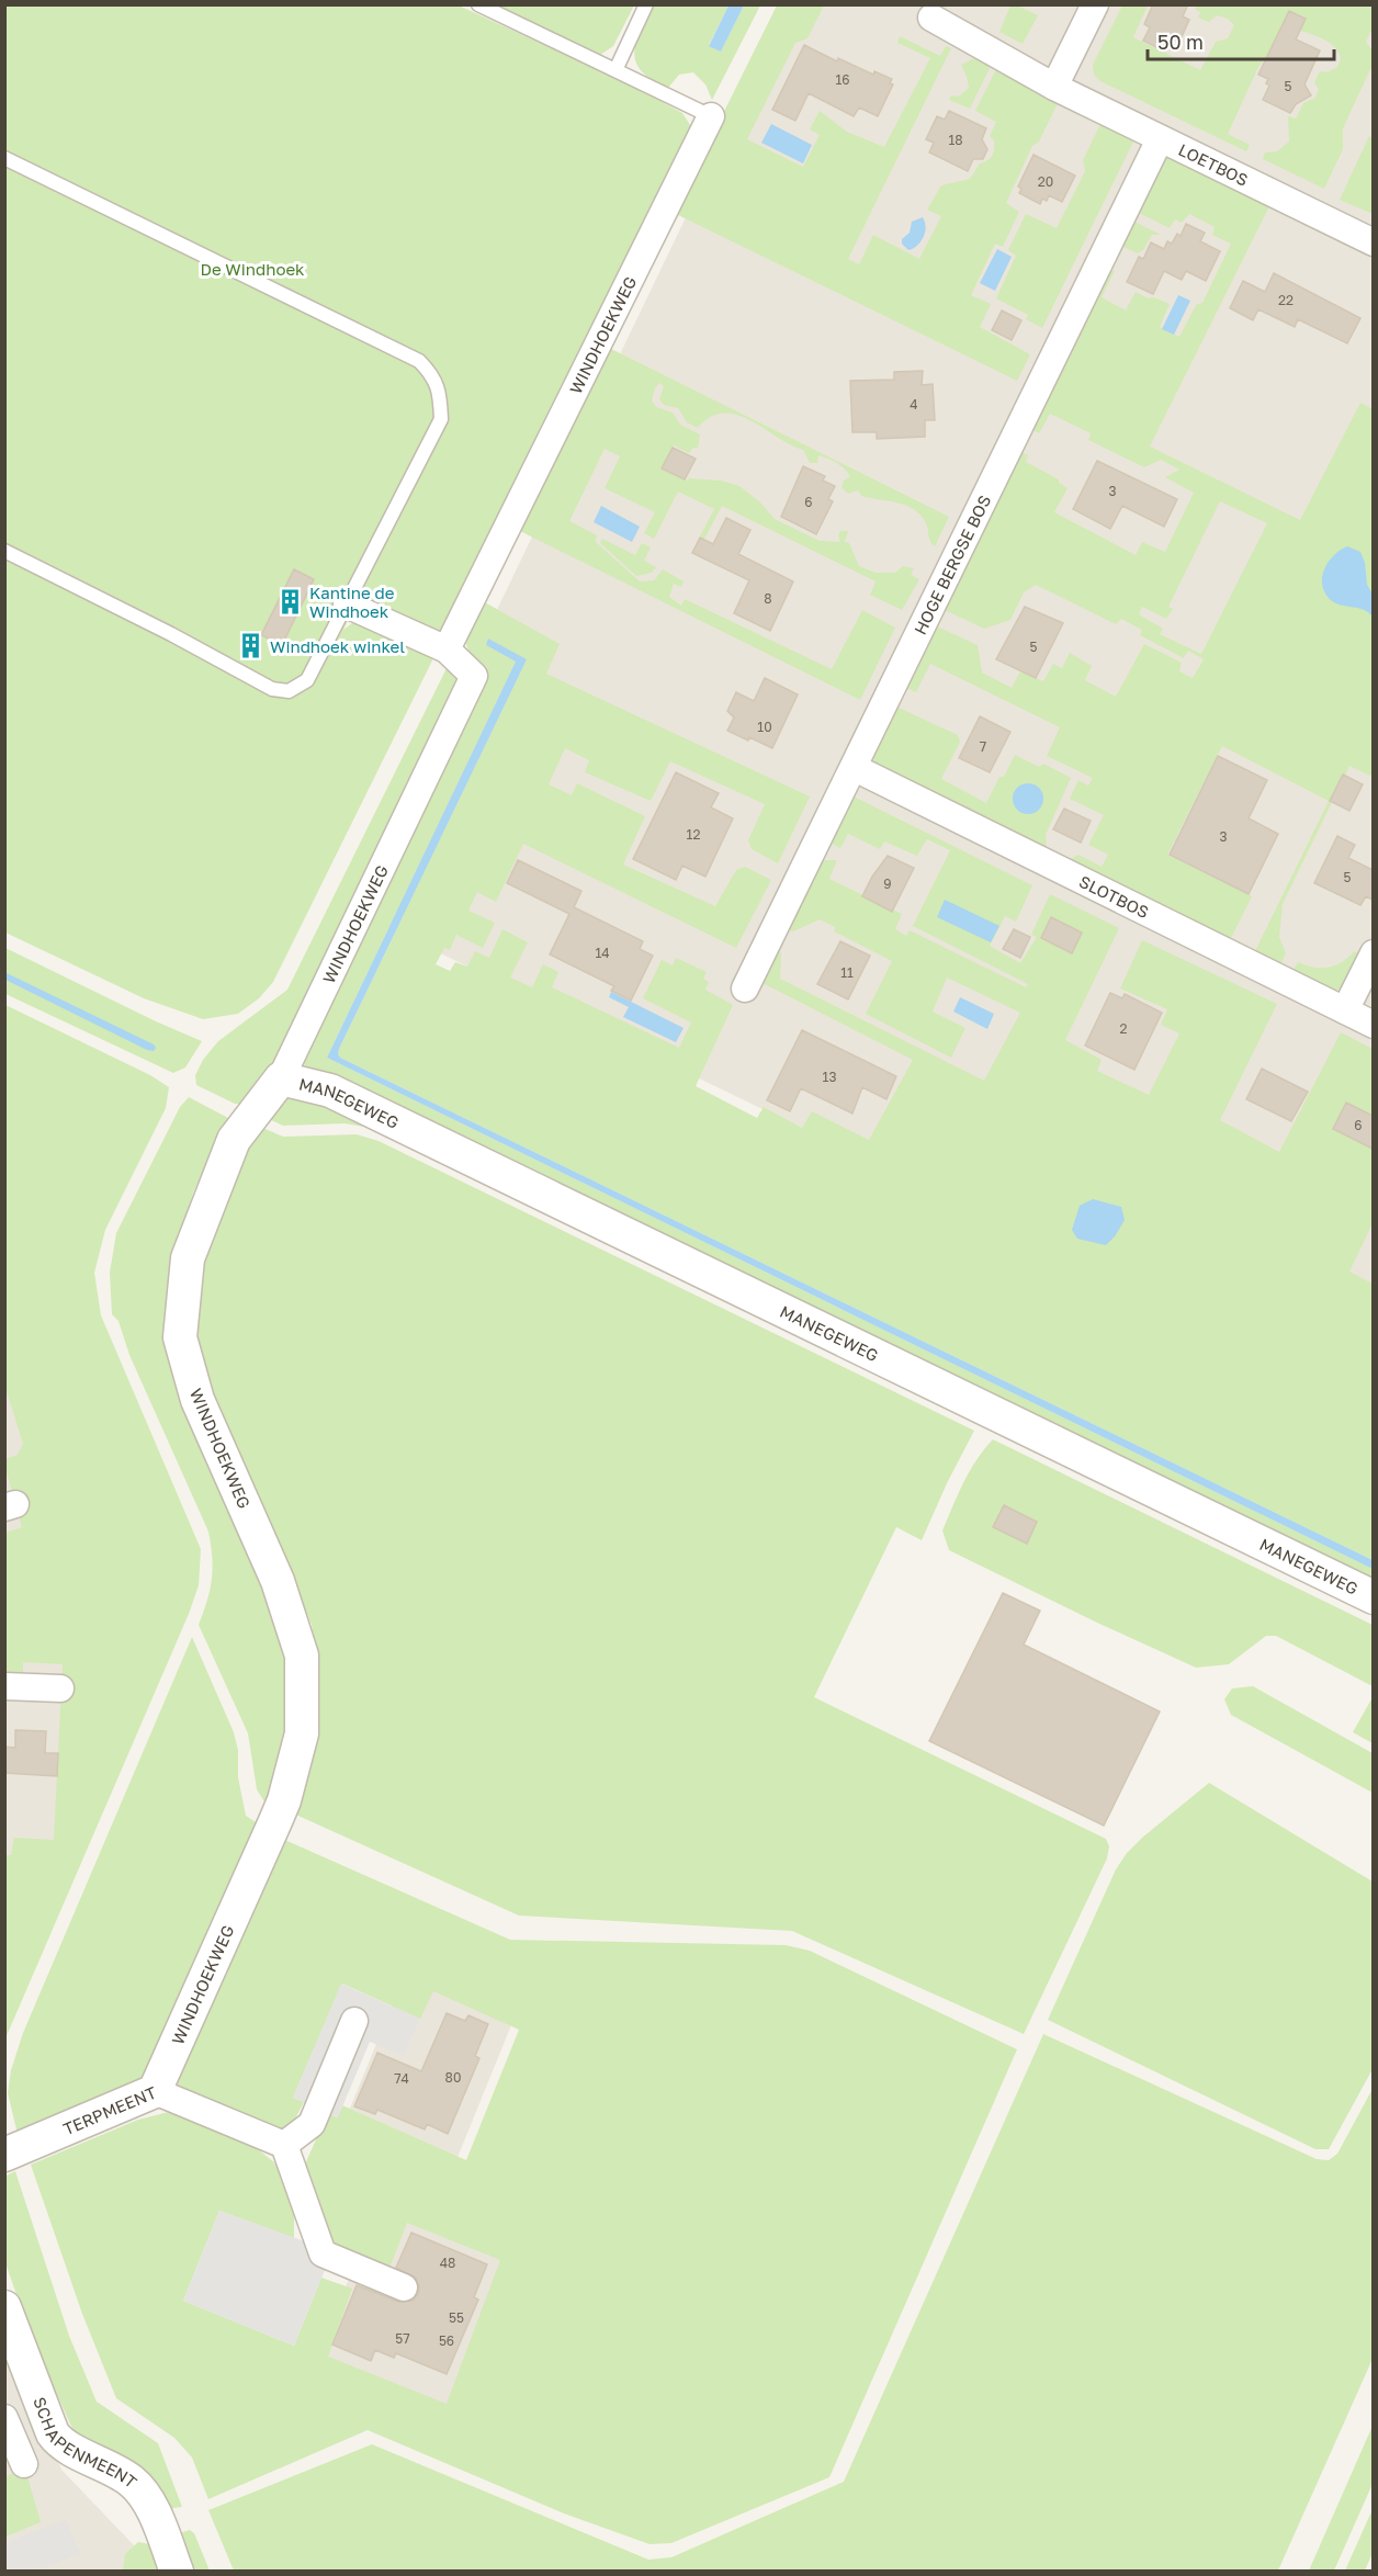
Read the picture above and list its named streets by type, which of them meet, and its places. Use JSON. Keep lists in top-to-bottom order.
{
  "streets": {
    "street": [
      "LOETBOS",
      "WINDHOEKWEG",
      "HOGE BERGSE BOS",
      "SLOTBOS",
      "MANEGEWEG",
      "TERPMEENT",
      "SCHAPENMEENT"
    ]
  },
  "crossings": [
    ["LOETBOS", "HOGE BERGSE BOS"],
    ["WINDHOEKWEG", "MANEGEWEG"],
    ["WINDHOEKWEG", "TERPMEENT"],
    ["HOGE BERGSE BOS", "SLOTBOS"]
  ],
  "parks": ["De Windhoek"],
  "places": {
    "building": ["Kantine de Windhoek", "Windhoek winkel"]
  },
  "house_numbers": [
    "16",
    "5",
    "18",
    "20",
    "22",
    "4",
    "3",
    "6",
    "8",
    "5",
    "10",
    "7",
    "12",
    "3",
    "5",
    "9",
    "14",
    "11",
    "2",
    "13",
    "6",
    "80",
    "74",
    "48",
    "55",
    "57",
    "56"
  ],
  "scale_bar": "50 m"
}
